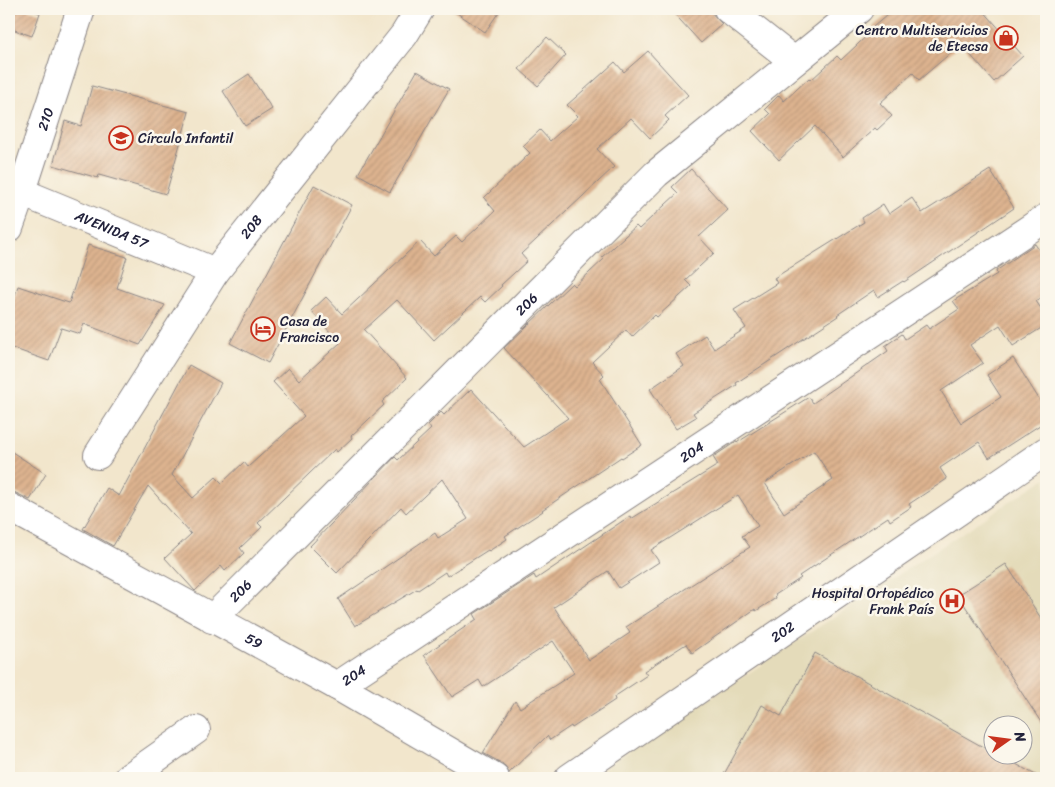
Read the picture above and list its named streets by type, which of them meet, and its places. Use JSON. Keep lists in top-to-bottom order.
{
  "streets": {
    "street": [
      "210",
      "208",
      "AVENIDA 57",
      "206",
      "204",
      "202",
      "59"
    ]
  },
  "crossings": [
    ["210", "AVENIDA 57"],
    ["208", "AVENIDA 57"],
    ["206", "59"],
    ["204", "59"]
  ],
  "places": {
    "shop": ["Centro Multiservicios de Etecsa"],
    "school or university": ["Círculo Infantil"],
    "hotel": ["Casa de Francisco"],
    "hospital": ["Hospital Ortopédico Frank País"]
  },
  "north": "right"
}
